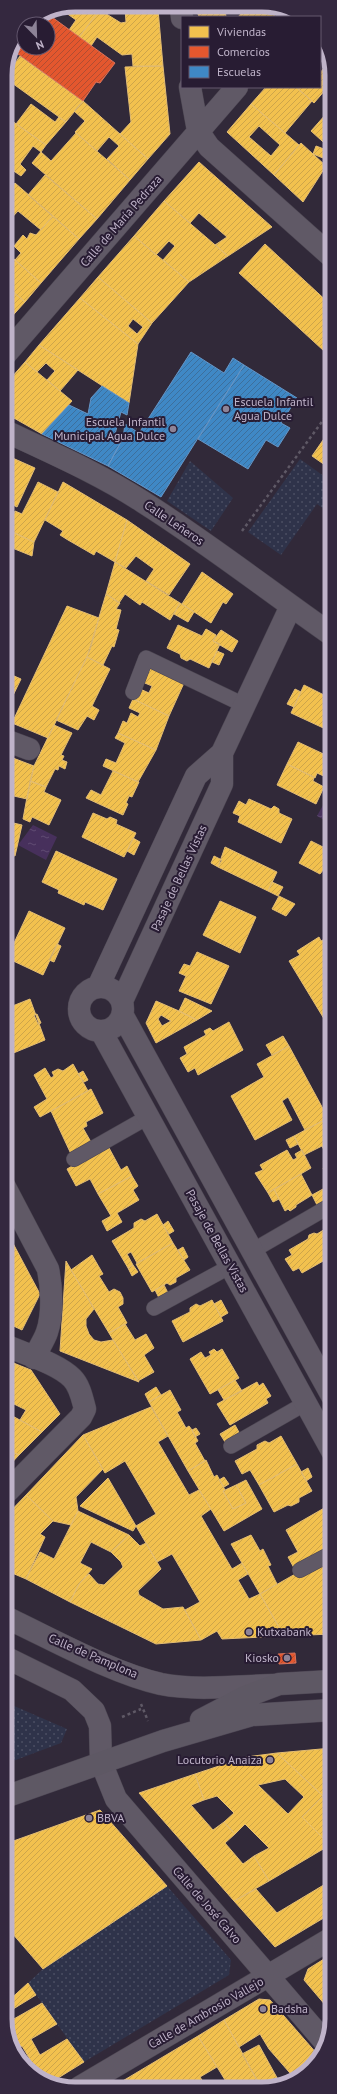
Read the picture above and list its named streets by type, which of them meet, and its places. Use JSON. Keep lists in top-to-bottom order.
{
  "streets": {
    "street": [
      "Calle de María Pedraza",
      "Calle Leñeros",
      "Pasaje de Bellas Vistas",
      "Calle de Pamplona",
      "Calle de José Calvo",
      "Calle de Ambrosio Vallejo"
    ]
  },
  "crossings": [
    ["Calle Leñeros", "Pasaje de Bellas Vistas"],
    ["Calle de José Calvo", "Calle de Ambrosio Vallejo"]
  ],
  "places": [
    "Escuela Infantil Agua Dulce",
    "Escuela Infantil Municipal Agua Dulce",
    "Kutxabank",
    "Kiosko",
    "Locutorio Anaiza",
    "BBVA",
    "Badsha"
  ],
  "legend": ["Viviendas", "Comercios", "Escuelas"],
  "north": "bottom right"
}
